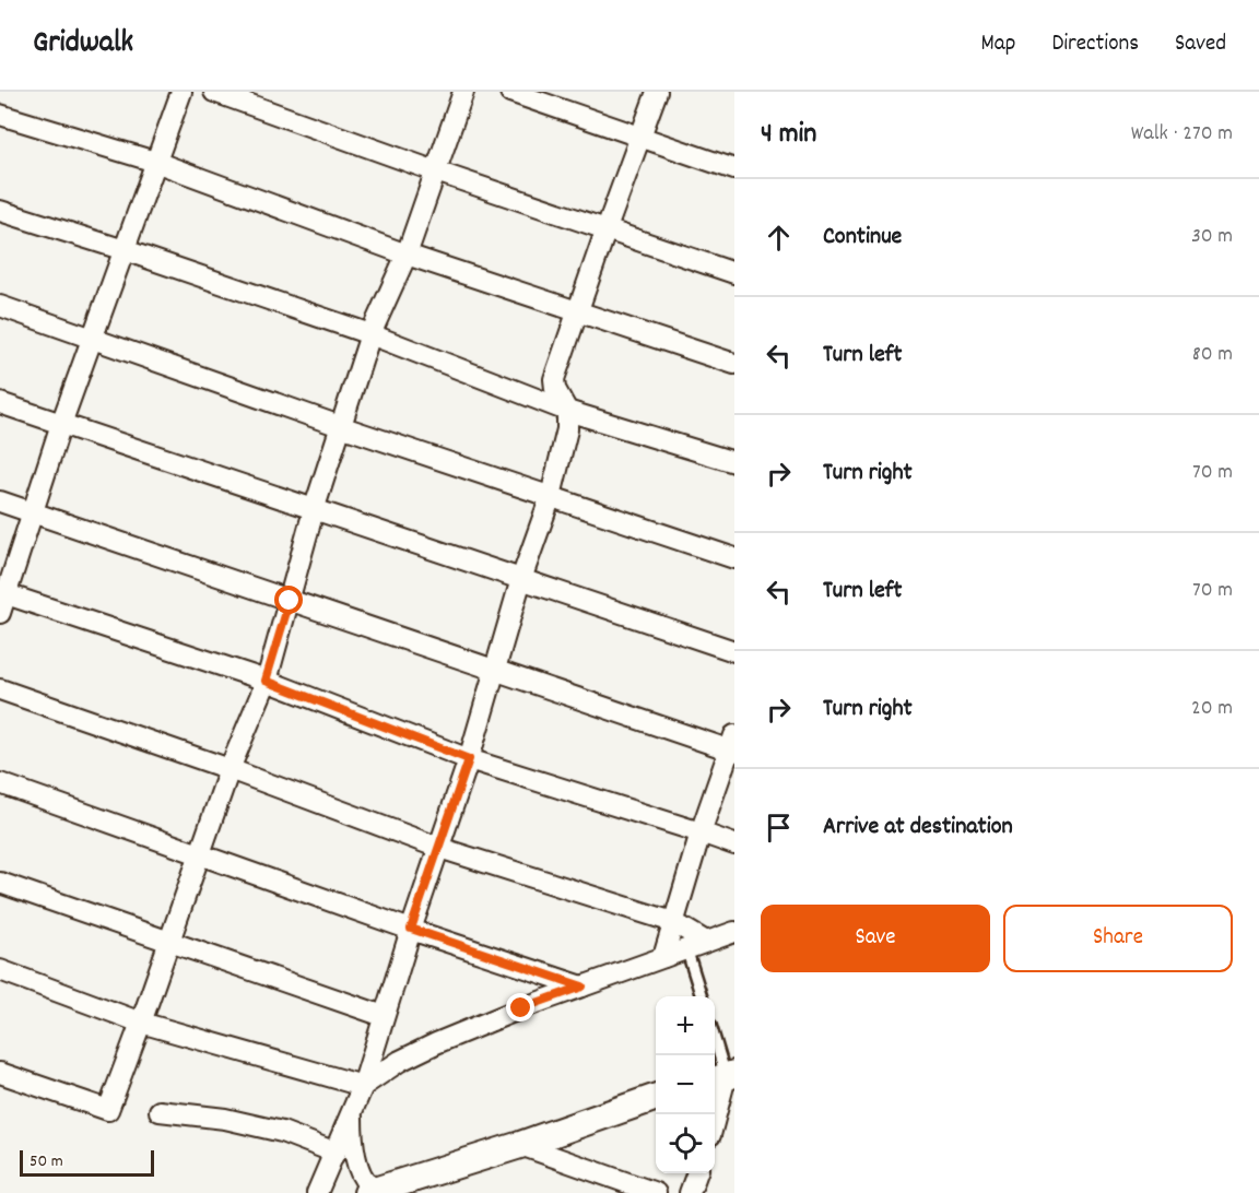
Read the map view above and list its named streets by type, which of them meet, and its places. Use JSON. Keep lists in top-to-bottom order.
{
  "scale_bar": "50 m",
  "page": {
    "header": "Gridwalk",
    "nav": ["Map", "Directions", "Saved"],
    "heading": ["4 min", "Walk · 270 m"],
    "list": [
      ["Continue", "30 m"],
      ["Turn left", "80 m"],
      ["Turn right", "70 m"],
      ["Turn left", "70 m"],
      ["Turn right", "20 m"],
      "Arrive at destination"
    ],
    "buttons": ["Save", "Share"],
    "map_buttons": ["+", "−"],
    "scale": "50 m"
  }
}
